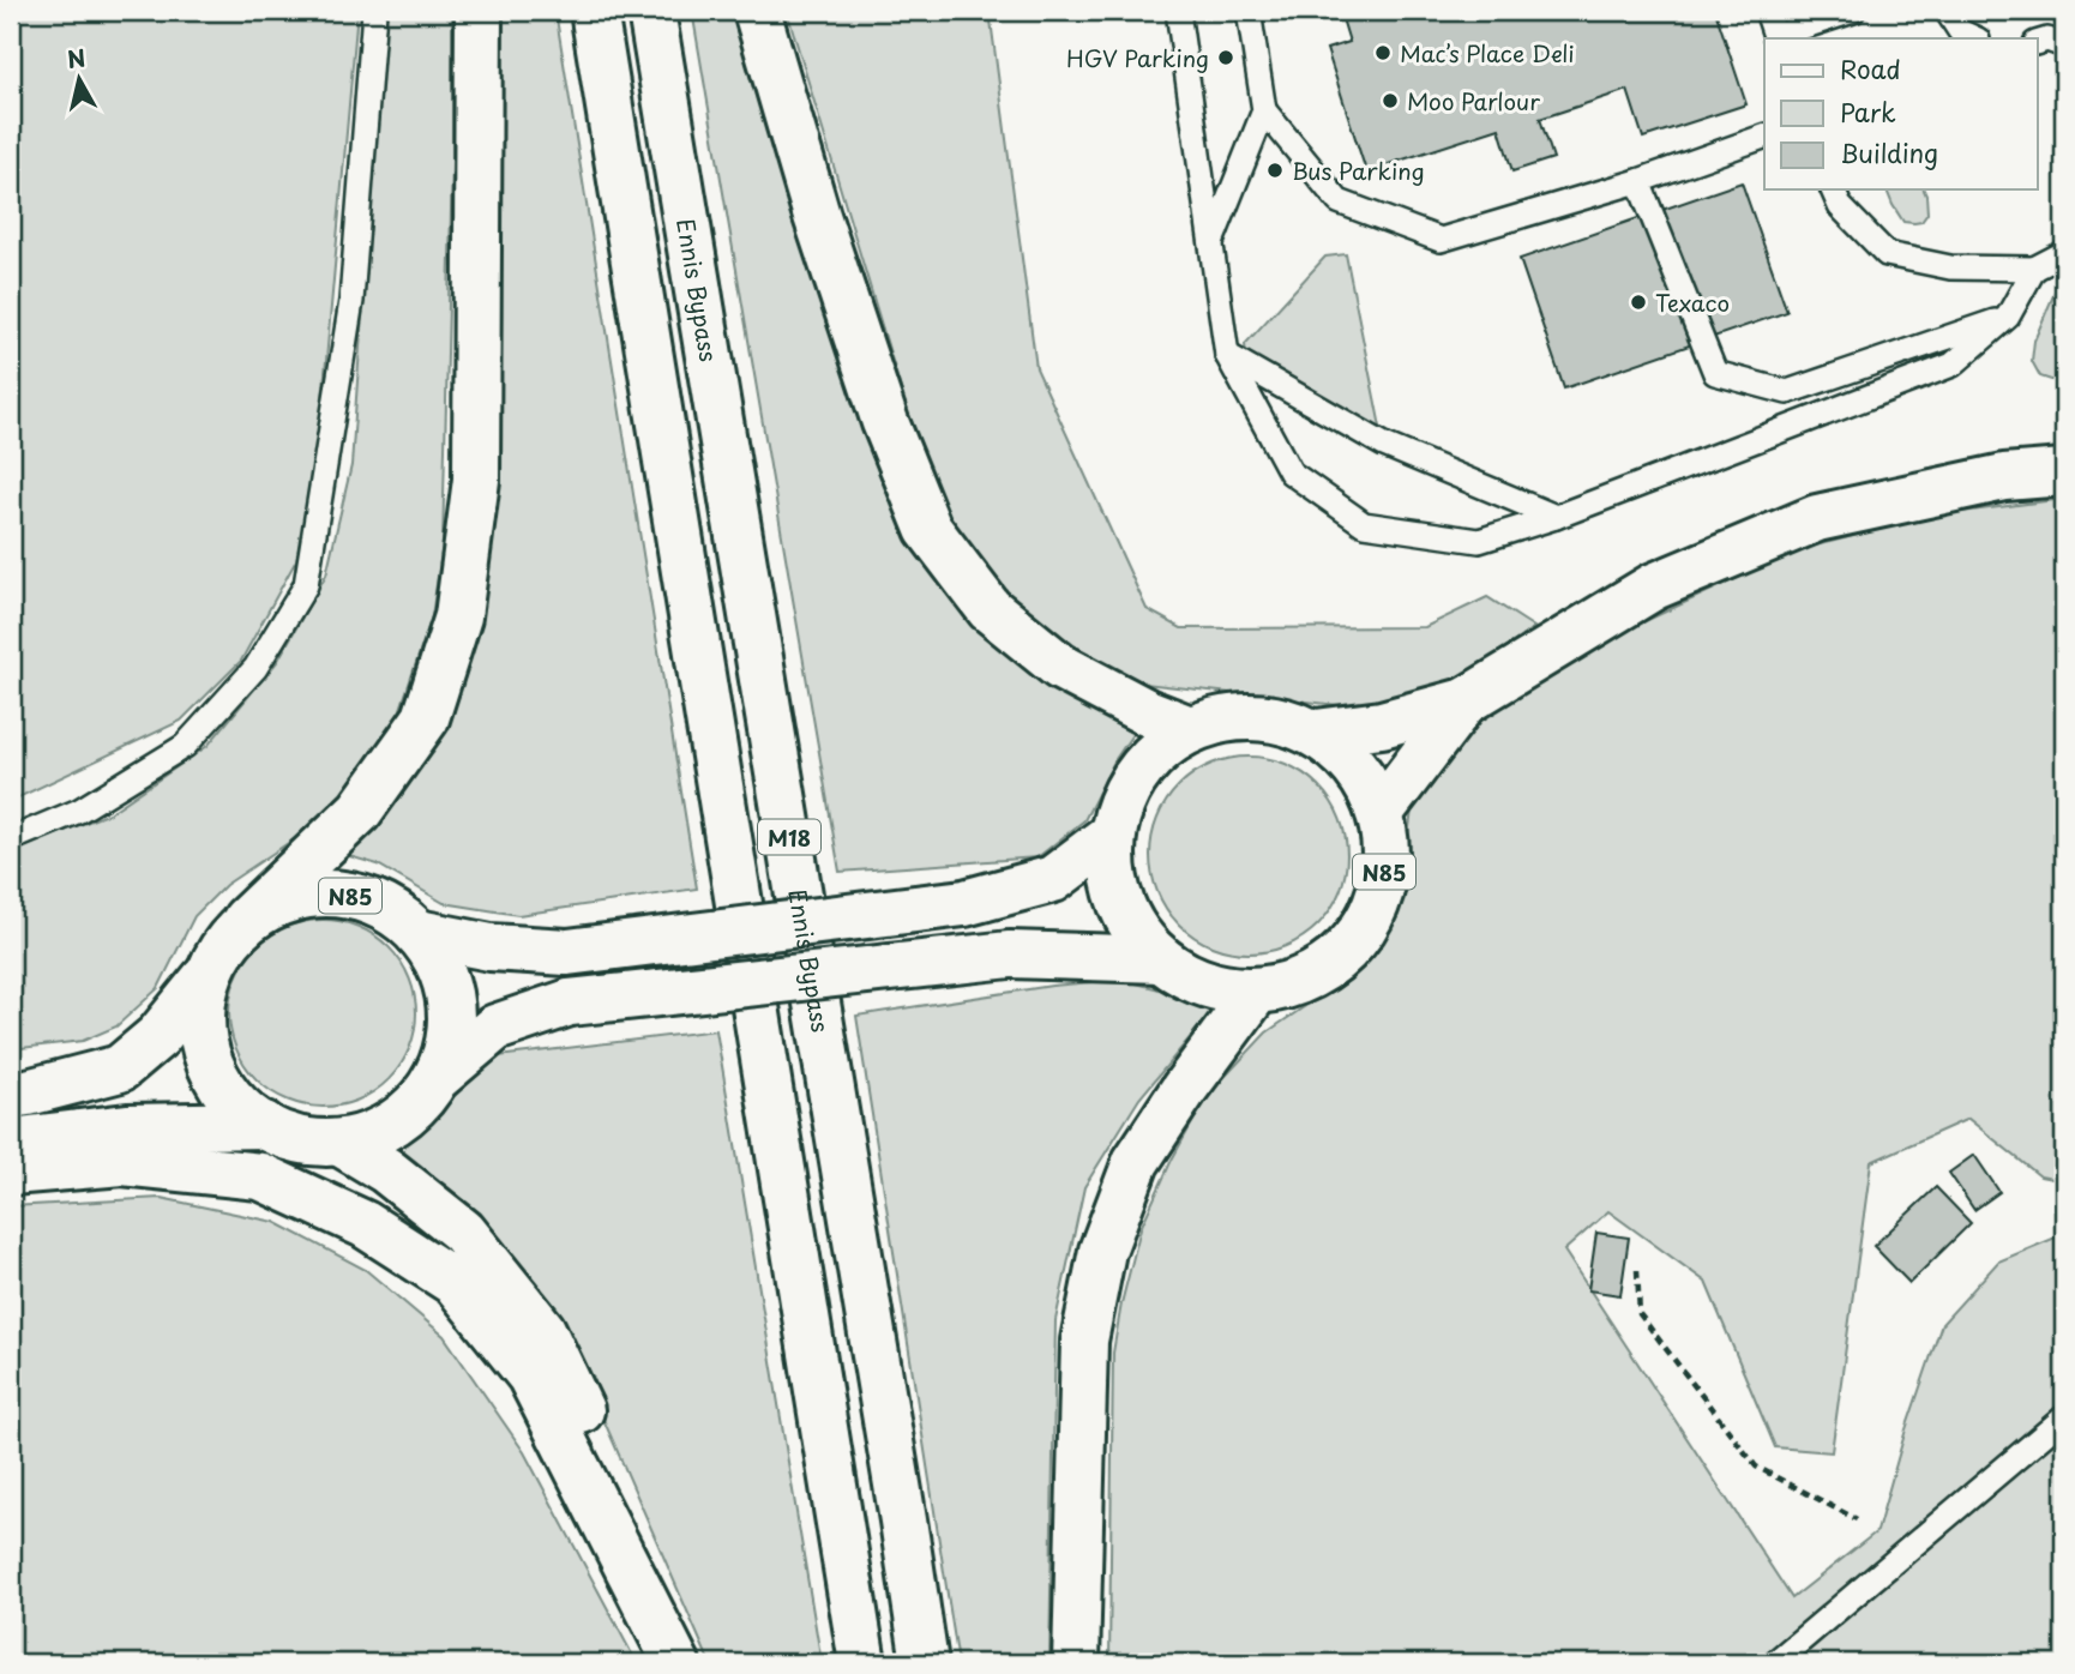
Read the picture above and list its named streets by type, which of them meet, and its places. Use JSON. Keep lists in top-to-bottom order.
{
  "streets": {
    "main road": ["Ennis Bypass", "M18", "N85"]
  },
  "places": [
    "Mac’s Place Deli",
    "HGV Parking",
    "Moo Parlour",
    "Bus Parking",
    "Texaco"
  ],
  "legend": ["Road", "Park", "Building"],
  "north": "top"
}
